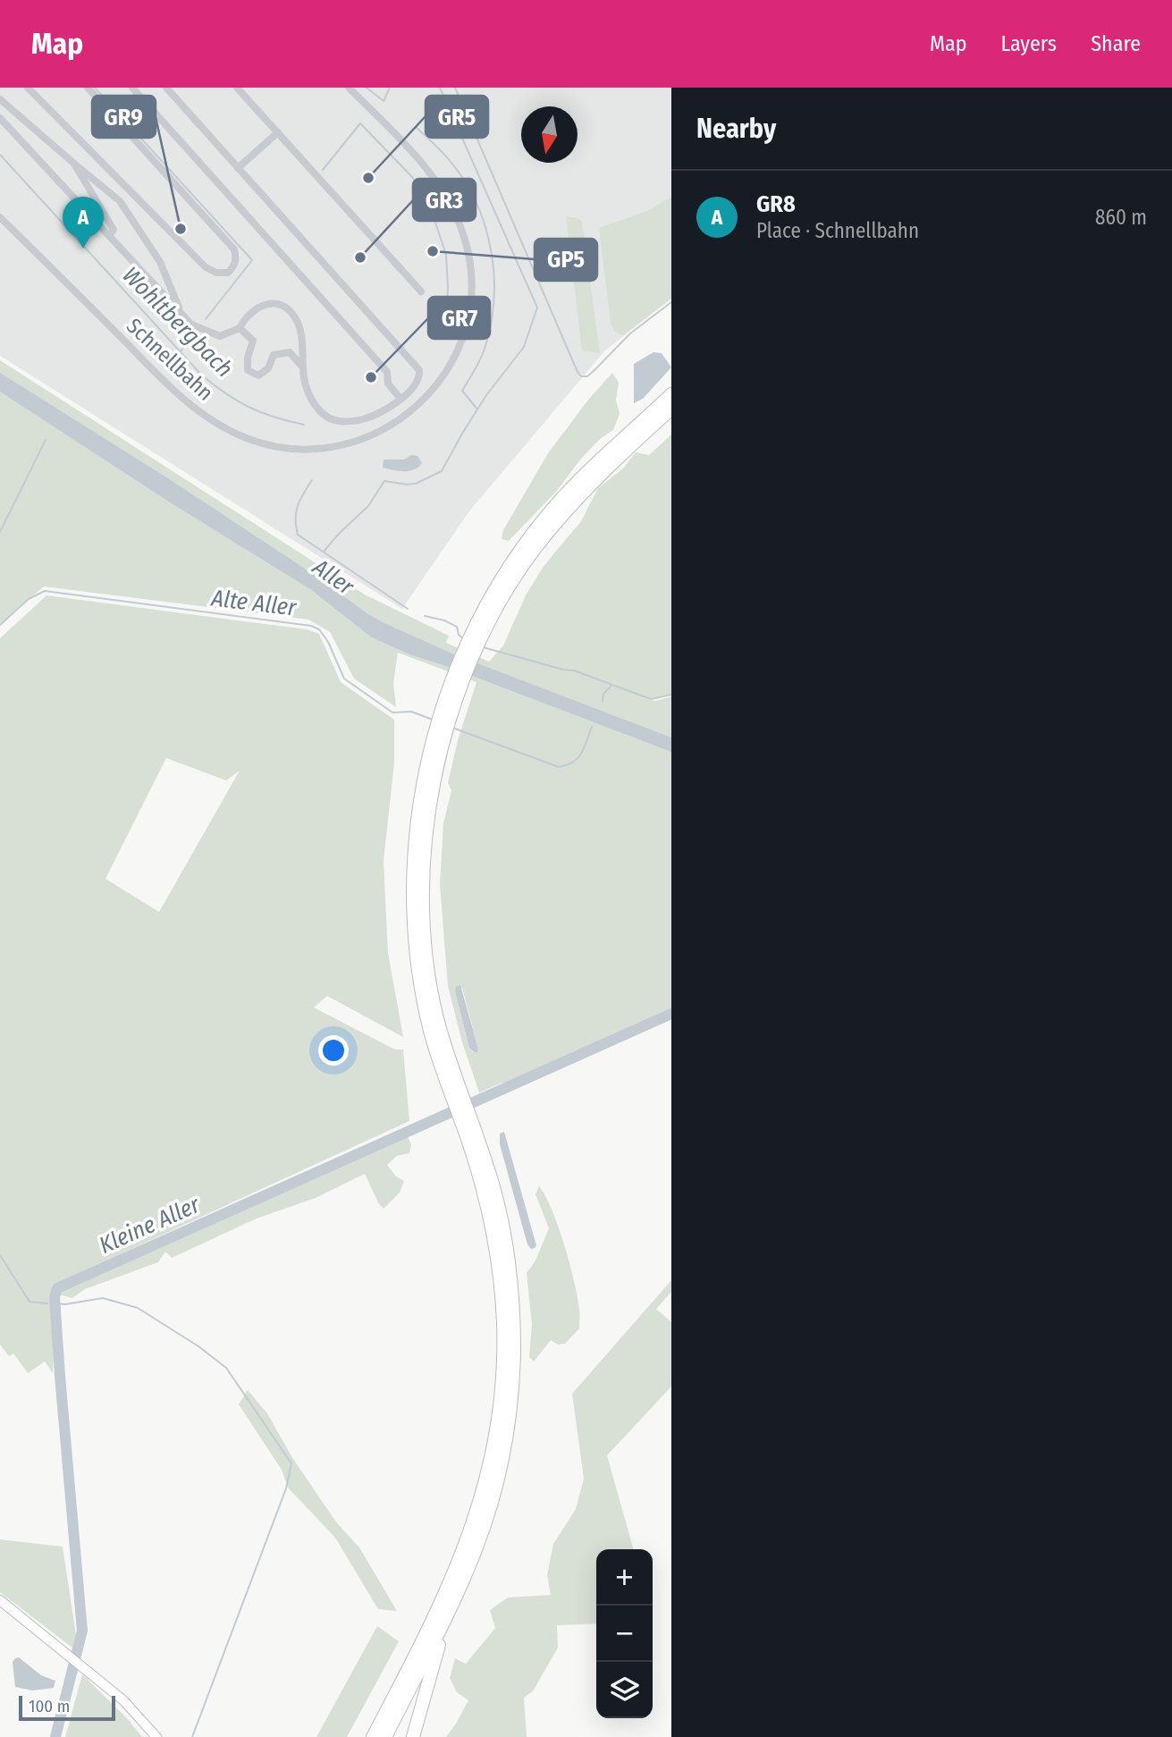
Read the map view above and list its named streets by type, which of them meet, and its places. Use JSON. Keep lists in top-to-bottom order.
{
  "streets": {
    "street": ["Schnellbahn"]
  },
  "water": [
    "Wohltbergbach",
    "Aller",
    "Alte Aller",
    "Kleine Aller"
  ],
  "places": [
    "GR5",
    "GR9",
    "GP5",
    "GR3",
    "GR7"
  ],
  "scale_bar": "100 m",
  "north": "bottom",
  "page": {
    "header": "Map",
    "nav": ["Map", "Layers", "Share"],
    "heading": "Nearby",
    "list": [
      {
        "mark": "A",
        "name": "GR8",
        "note": "Place · Schnellbahn",
        "value": "860 m"
      }
    ],
    "pins": "A",
    "map_buttons": ["+", "−"],
    "scale": "100 m"
  }
}
